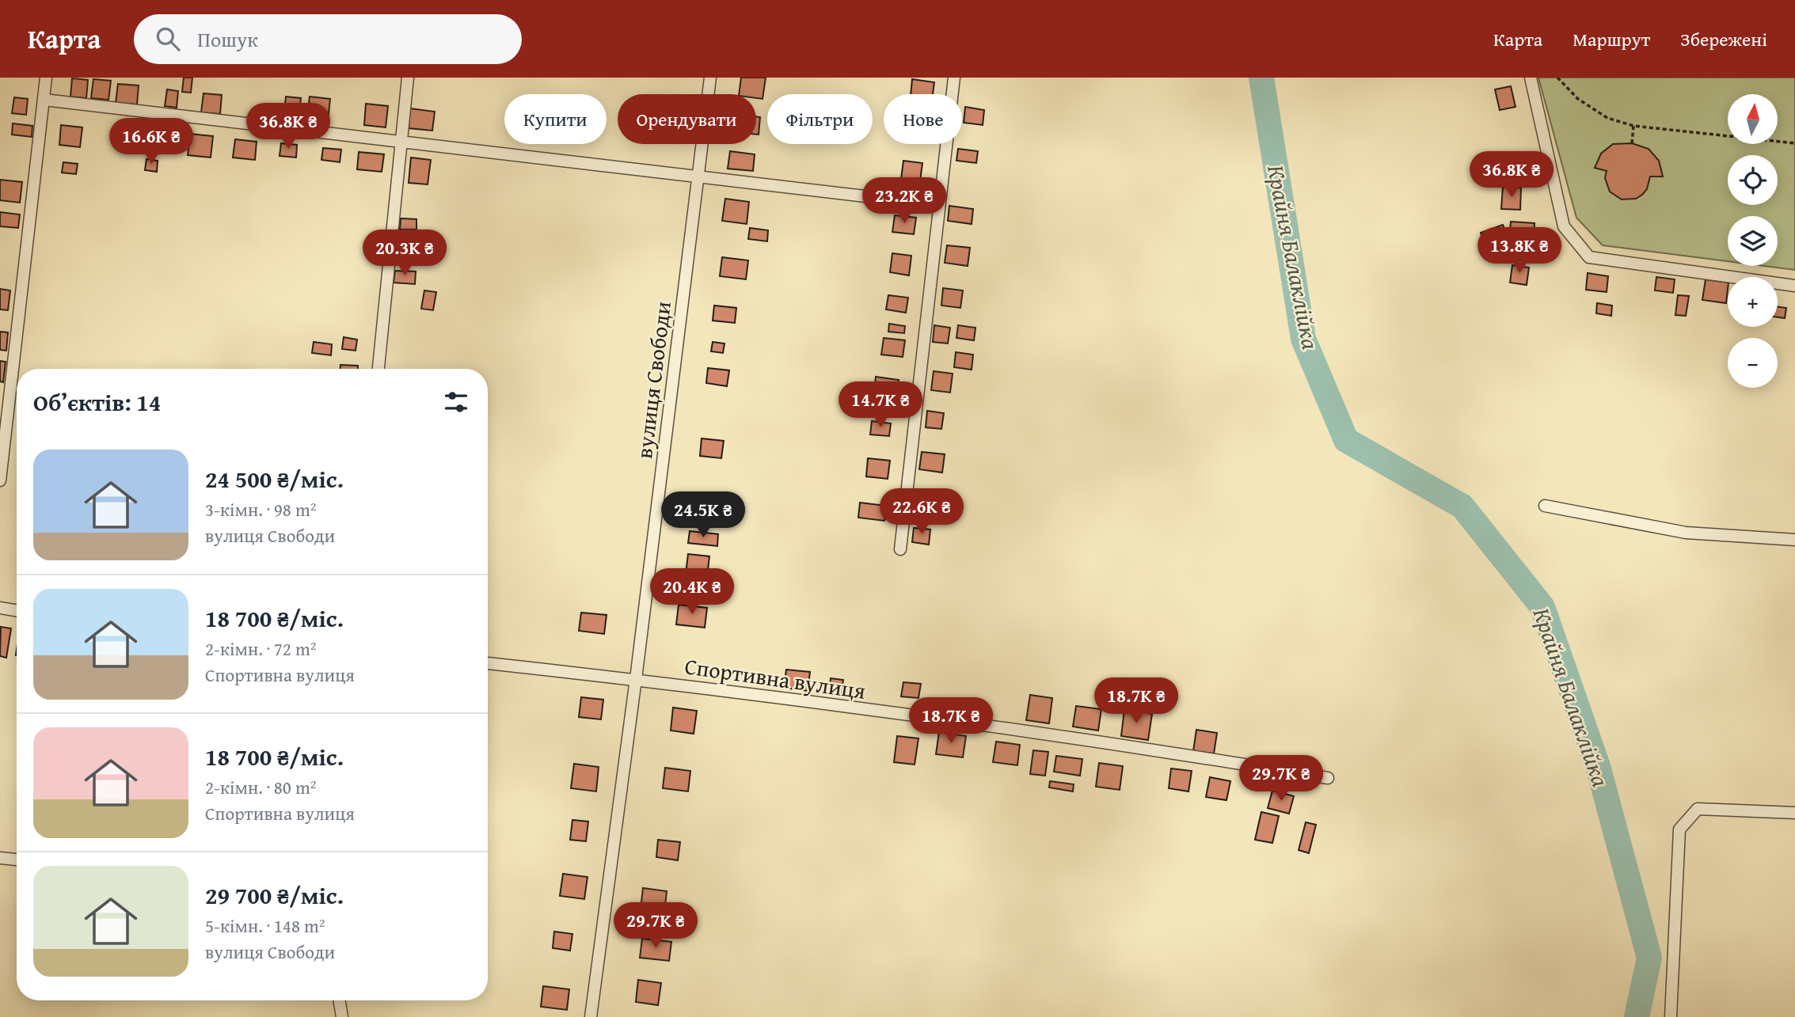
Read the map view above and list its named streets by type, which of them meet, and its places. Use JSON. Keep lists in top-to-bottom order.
{
  "streets": {
    "street": ["вулиця Свободи", "Спортивна вулиця"]
  },
  "crossings": [
    ["вулиця Свободи", "Спортивна вулиця"]
  ],
  "water": ["Крайня Балаклійка"],
  "north": "top",
  "page": {
    "header": "Карта",
    "search": "Пошук",
    "nav": ["Карта", "Маршрут", "Збережені"],
    "map_buttons": ["+", "−"],
    "chip": [
      "Купити",
      "Орендувати",
      "Фільтри",
      "Нове"
    ],
    "price": [
      "36.8K ₴",
      "16.6K ₴",
      "36.8K ₴",
      "23.2K ₴",
      "13.8K ₴",
      "20.3K ₴",
      "14.7K ₴",
      "22.6K ₴",
      "24.5K ₴",
      "20.4K ₴",
      "18.7K ₴",
      "18.7K ₴",
      "29.7K ₴",
      "29.7K ₴"
    ],
    "heading": "Об’єктів: 14",
    "list": [
      {
        "name": "24 500 ₴/міс.",
        "note": "3-кімн. · 98 m² · вулиця Свободи"
      },
      {
        "name": "18 700 ₴/міс.",
        "note": "2-кімн. · 72 m² · Спортивна вулиця"
      },
      {
        "name": "18 700 ₴/міс.",
        "note": "2-кімн. · 80 m² · Спортивна вулиця"
      },
      {
        "name": "29 700 ₴/міс.",
        "note": "5-кімн. · 148 m² · вулиця Свободи"
      }
    ]
  }
}
